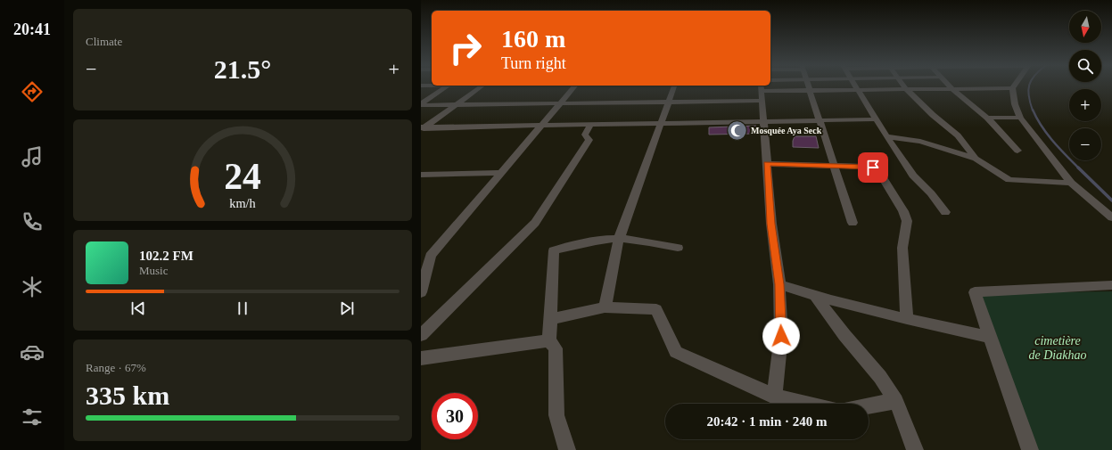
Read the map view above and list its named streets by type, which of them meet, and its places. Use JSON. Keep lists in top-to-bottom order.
{
  "parks": ["cimetière de Diakhao"],
  "places": {
    "mosque": ["Mosquée Aya Seck"]
  },
  "north": "bottom",
  "page": {
    "tabs": "20:41",
    "tile": [
      "Climate",
      ["Range · 67%", "335 km"]
    ],
    "map_buttons": ["+", "−"],
    "turn": ["160 m", "Turn right"],
    "heat": ["−", "21.5°", "+"],
    "song": ["102.2 FM", "Music"],
    "limit": "30",
    "trip": "20:42 · 1 min · 240 m",
    "gauge": ["24", "km/h"]
  }
}
